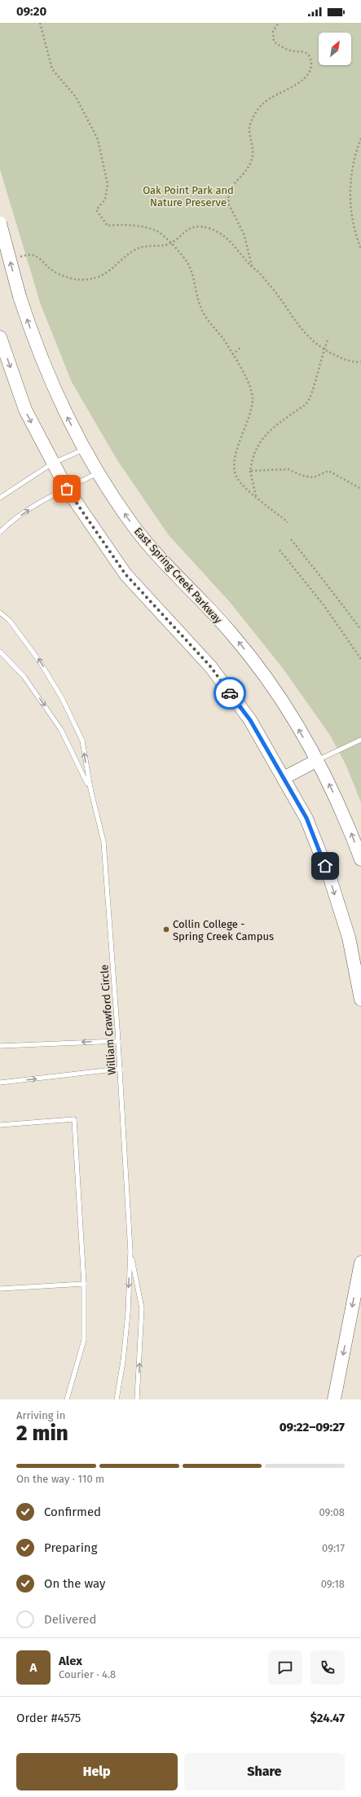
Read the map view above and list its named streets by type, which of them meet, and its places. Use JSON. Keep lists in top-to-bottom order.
{
  "streets": {
    "main road": ["East Spring Creek Parkway"],
    "lane": ["William Crawford Circle"]
  },
  "parks": ["Oak Point Park and Nature Preserve"],
  "places": ["Collin College - Spring Creek Campus"],
  "north": "top right",
  "page": {
    "status": "09:20",
    "heading": ["2 min", "Arriving in", "09:22–09:27"],
    "panel": [
      "Alex",
      "Courier · 4.8",
      "Order #4575",
      "$24.47"
    ],
    "bar": "On the way · 110 m",
    "list": [
      ["Confirmed", "09:08"],
      ["Preparing", "09:17"],
      ["On the way", "09:18"],
      "Delivered"
    ],
    "round": "A",
    "buttons": ["Help", "Share"]
  }
}
